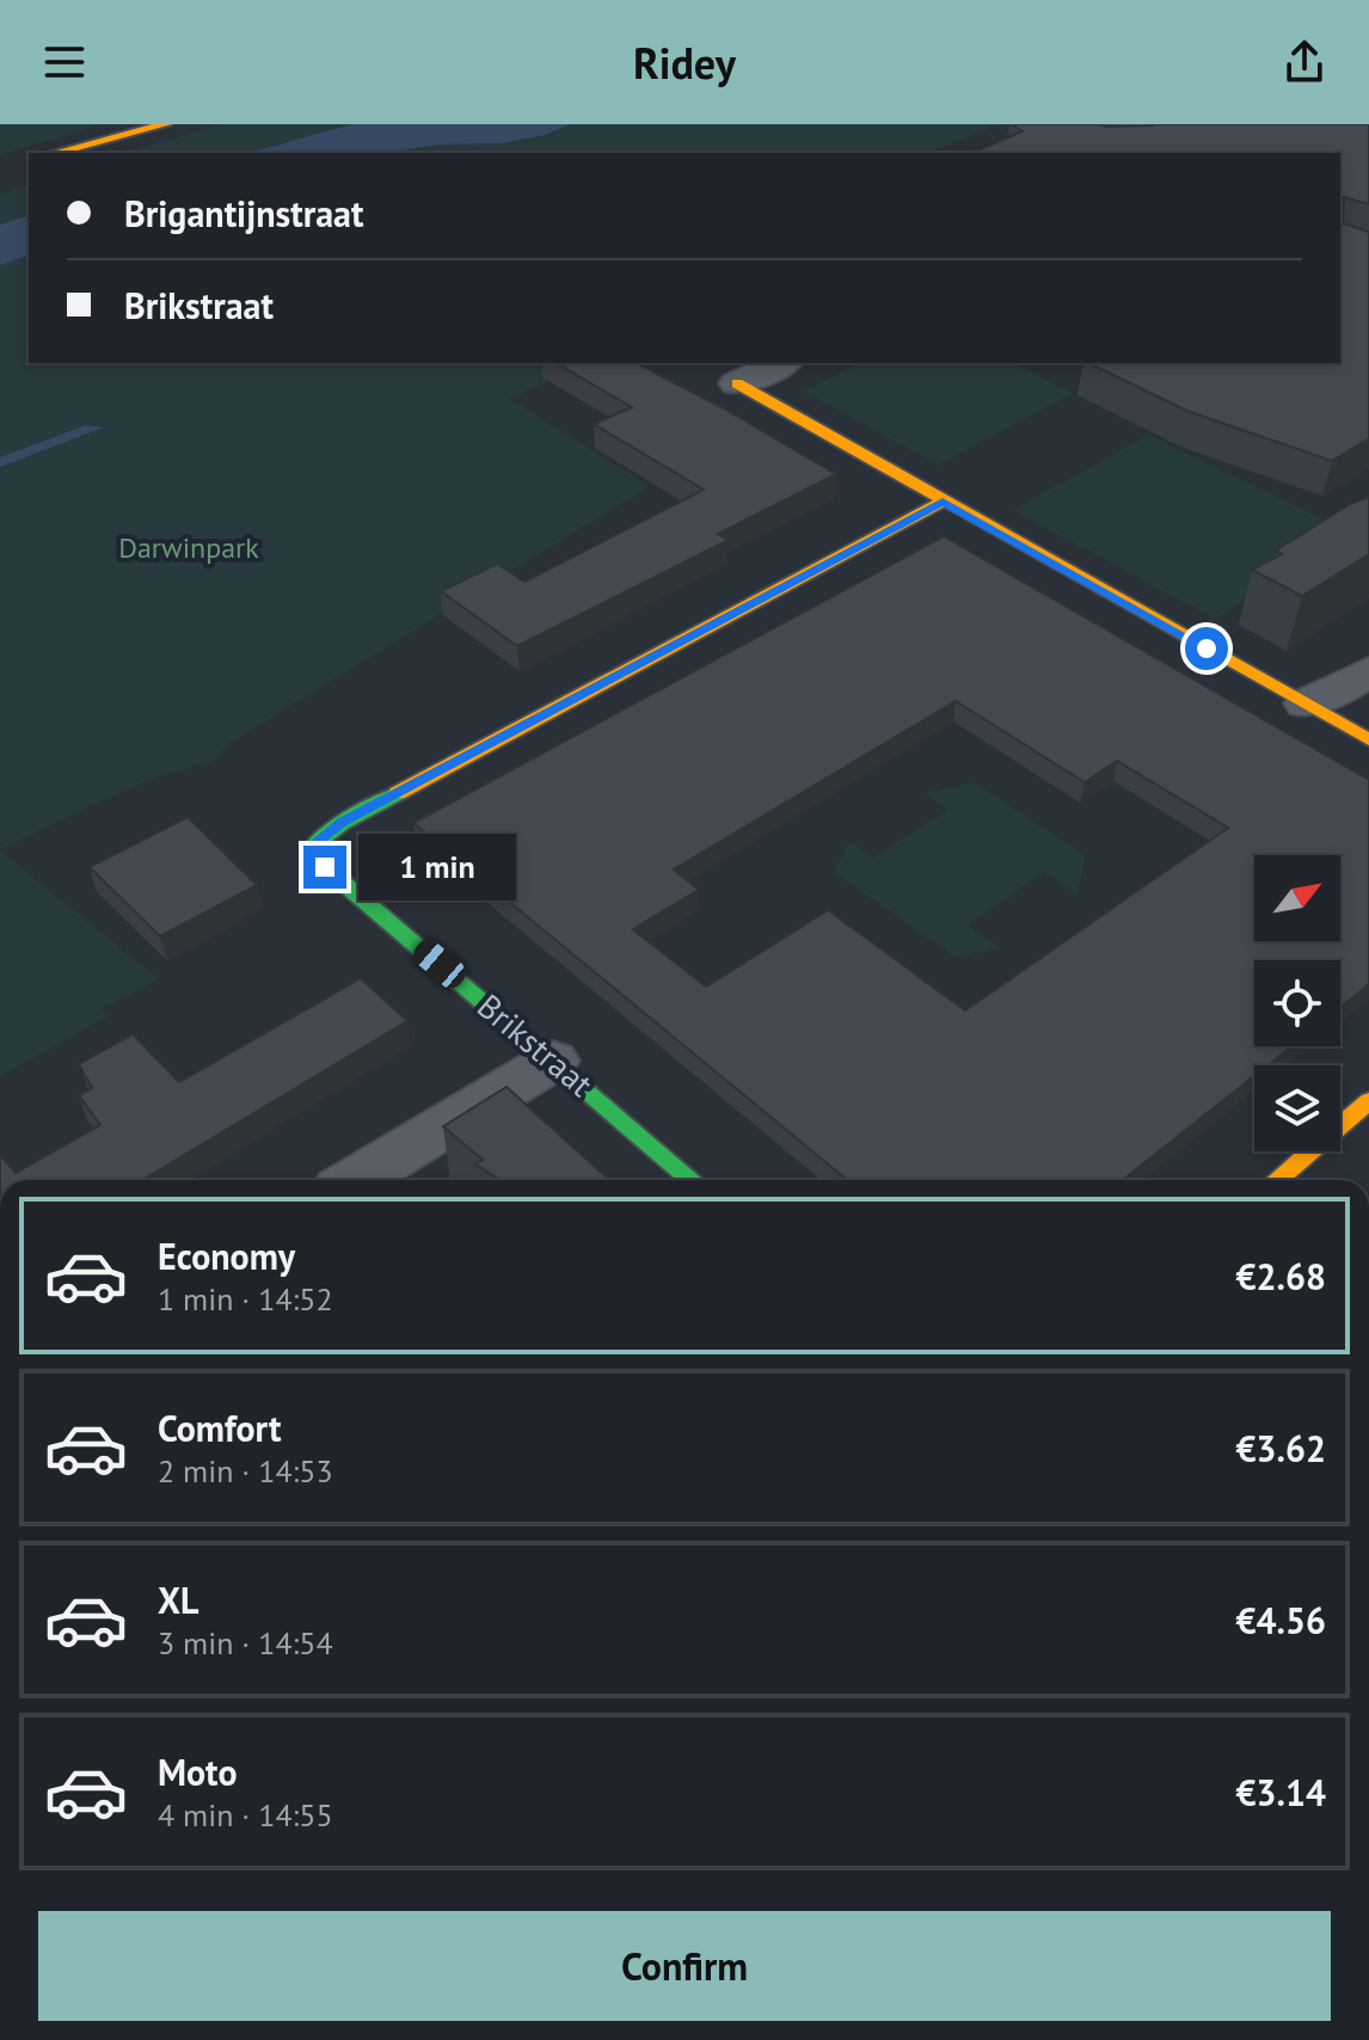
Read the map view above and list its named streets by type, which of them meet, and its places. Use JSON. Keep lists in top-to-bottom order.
{
  "streets": {
    "street": ["Brikstraat"]
  },
  "parks": ["Darwinpark"],
  "north": "top right",
  "page": {
    "header": "Ridey",
    "banner": ["Brigantijnstraat", "Brikstraat"],
    "bubble": "1 min",
    "list": [
      {
        "name": "Economy",
        "note": "1 min · 14:52",
        "value": "€2.68"
      },
      {
        "name": "Comfort",
        "note": "2 min · 14:53",
        "value": "€3.62"
      },
      {
        "name": "XL",
        "note": "3 min · 14:54",
        "value": "€4.56"
      },
      {
        "name": "Moto",
        "note": "4 min · 14:55",
        "value": "€3.14"
      }
    ],
    "buttons": "Confirm"
  }
}
